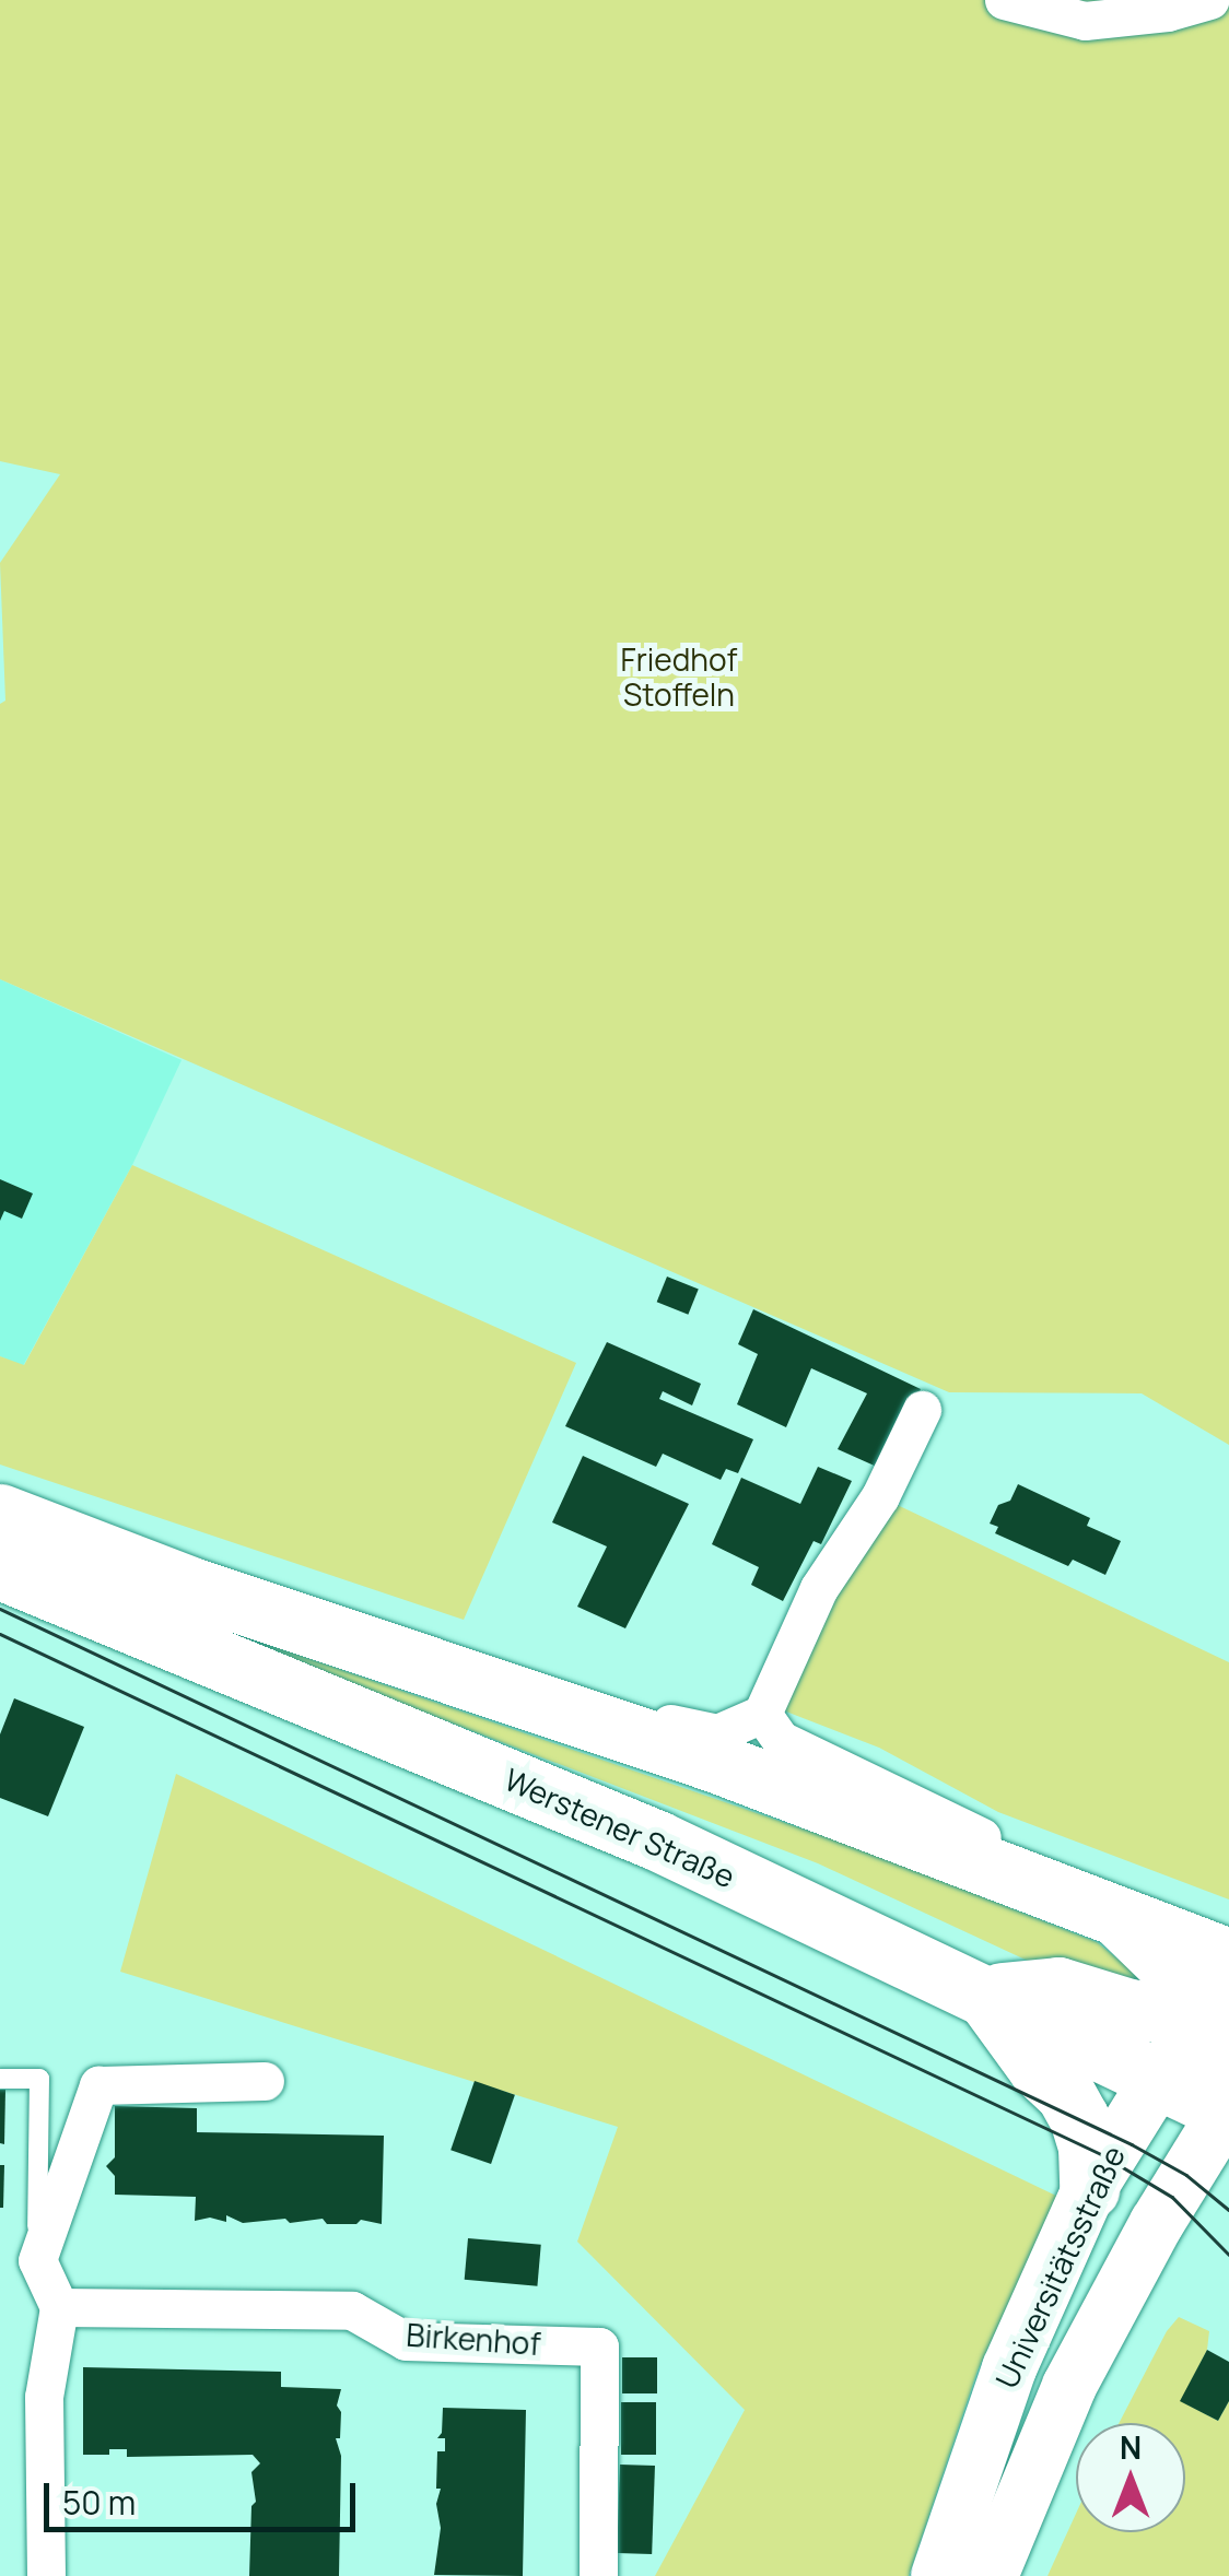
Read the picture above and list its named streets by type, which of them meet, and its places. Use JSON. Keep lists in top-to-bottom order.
{
  "streets": {
    "main road": ["Werstener Straße"],
    "street": ["Universitätsstraße", "Birkenhof"]
  },
  "crossings": [
    ["Werstener Straße", "Universitätsstraße"]
  ],
  "parks": ["Friedhof Stoffeln"],
  "scale_bar": "50 m",
  "north": "top"
}
